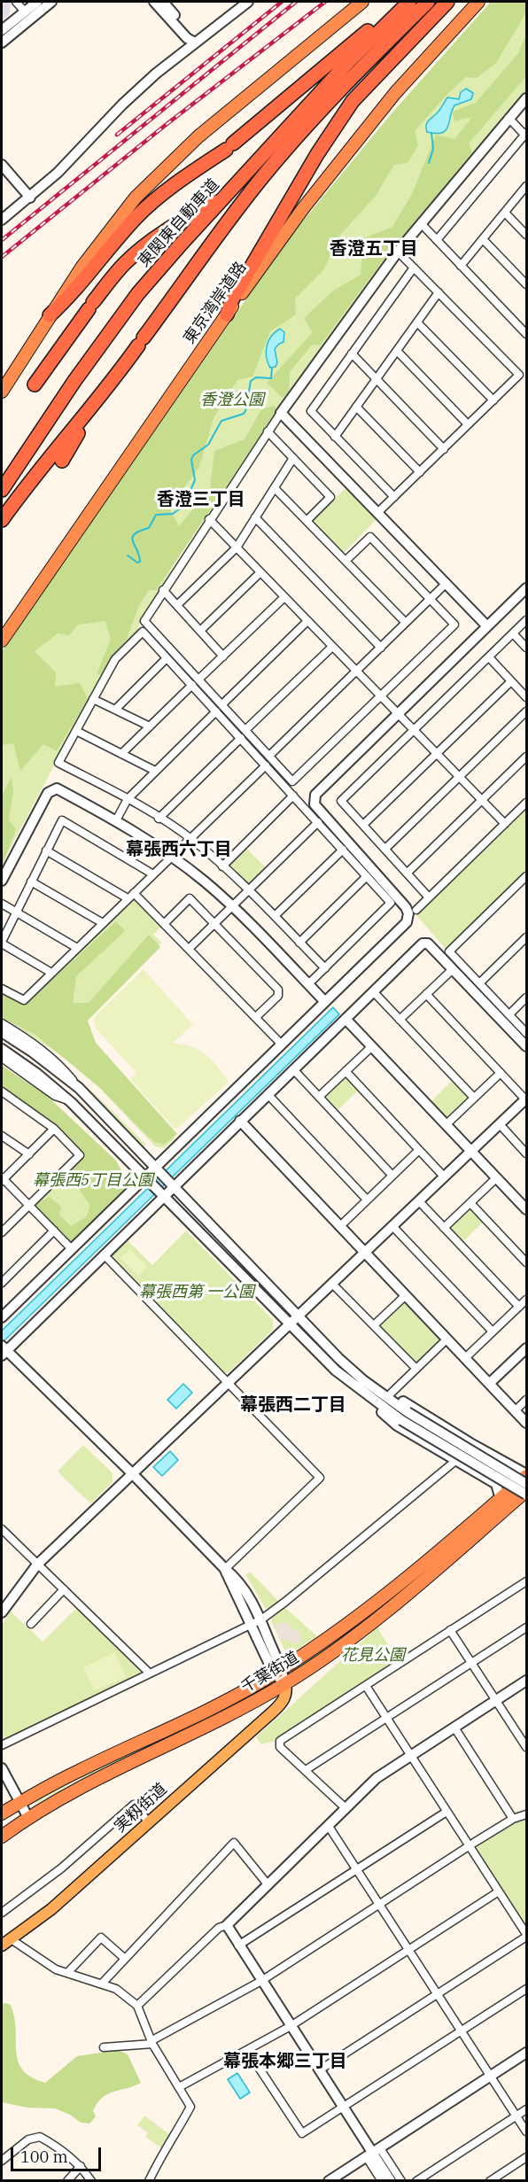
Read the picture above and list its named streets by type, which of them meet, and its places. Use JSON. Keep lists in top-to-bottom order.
{
  "streets": {
    "highway": ["東関東自動車道", "東京湾岸道路", "千葉街道"],
    "main road": ["実籾街道"]
  },
  "crossings": [
    ["千葉街道", "実籾街道"]
  ],
  "districts": [
    "香澄五丁目",
    "香澄三丁目",
    "幕張西六丁目",
    "幕張西二丁目",
    "幕張本郷三丁目"
  ],
  "parks": [
    "香澄公園",
    "幕張西5丁目公園",
    "幕張西第 一公園",
    "花見公園"
  ],
  "scale_bar": "100 m"
}
